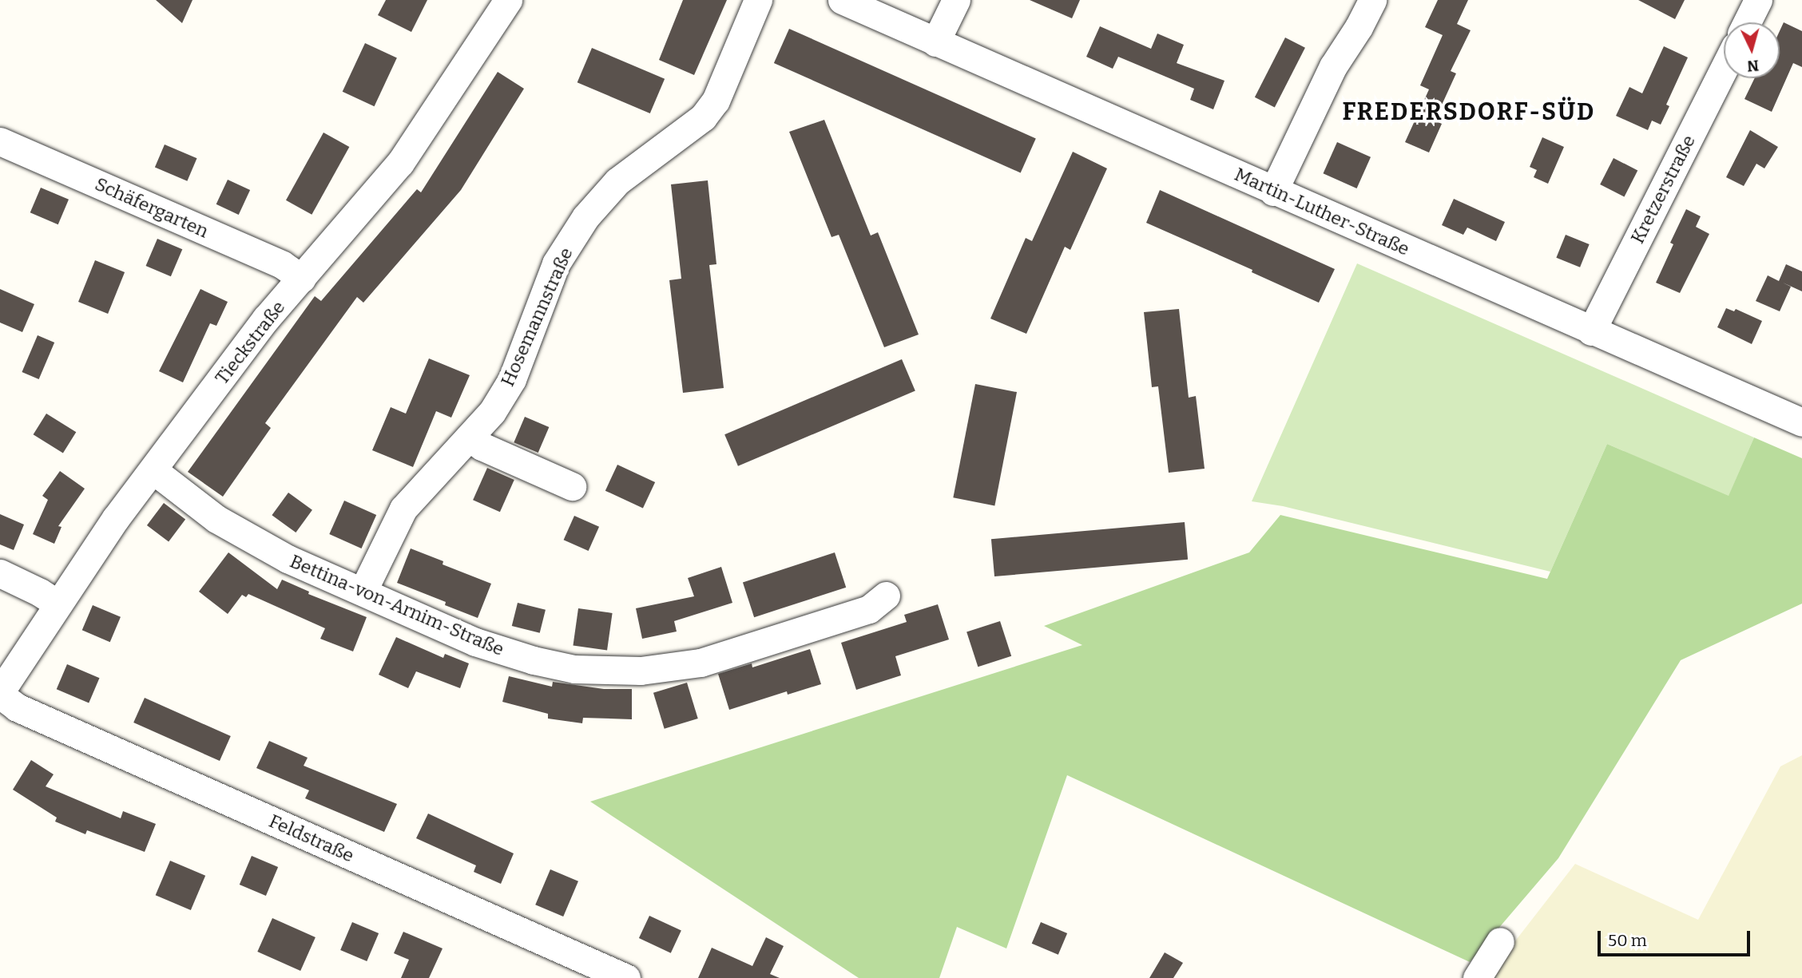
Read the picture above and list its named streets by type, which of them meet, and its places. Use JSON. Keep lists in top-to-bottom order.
{
  "streets": {
    "street": [
      "Kretzerstraße",
      "Schäfergarten",
      "Martin-Luther-Straße",
      "Hosemannstraße",
      "Tieckstraße",
      "Bettina-von-Arnim-Straße",
      "Feldstraße"
    ]
  },
  "crossings": [
    ["Kretzerstraße", "Martin-Luther-Straße"],
    ["Schäfergarten", "Tieckstraße"],
    ["Hosemannstraße", "Bettina-von-Arnim-Straße"],
    ["Tieckstraße", "Bettina-von-Arnim-Straße"],
    ["Tieckstraße", "Feldstraße"]
  ],
  "districts": ["FREDERSDORF-SÜD"],
  "scale_bar": "50 m",
  "north": "bottom"
}
